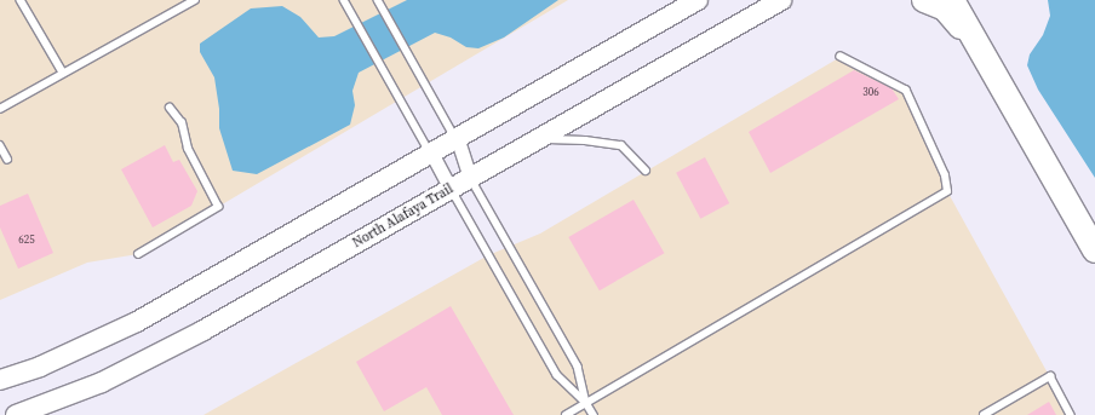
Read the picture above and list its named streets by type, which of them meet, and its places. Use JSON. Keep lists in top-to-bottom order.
{
  "streets": {
    "main road": ["North Alafaya Trail"]
  },
  "house_numbers": ["306", "625"]
}
